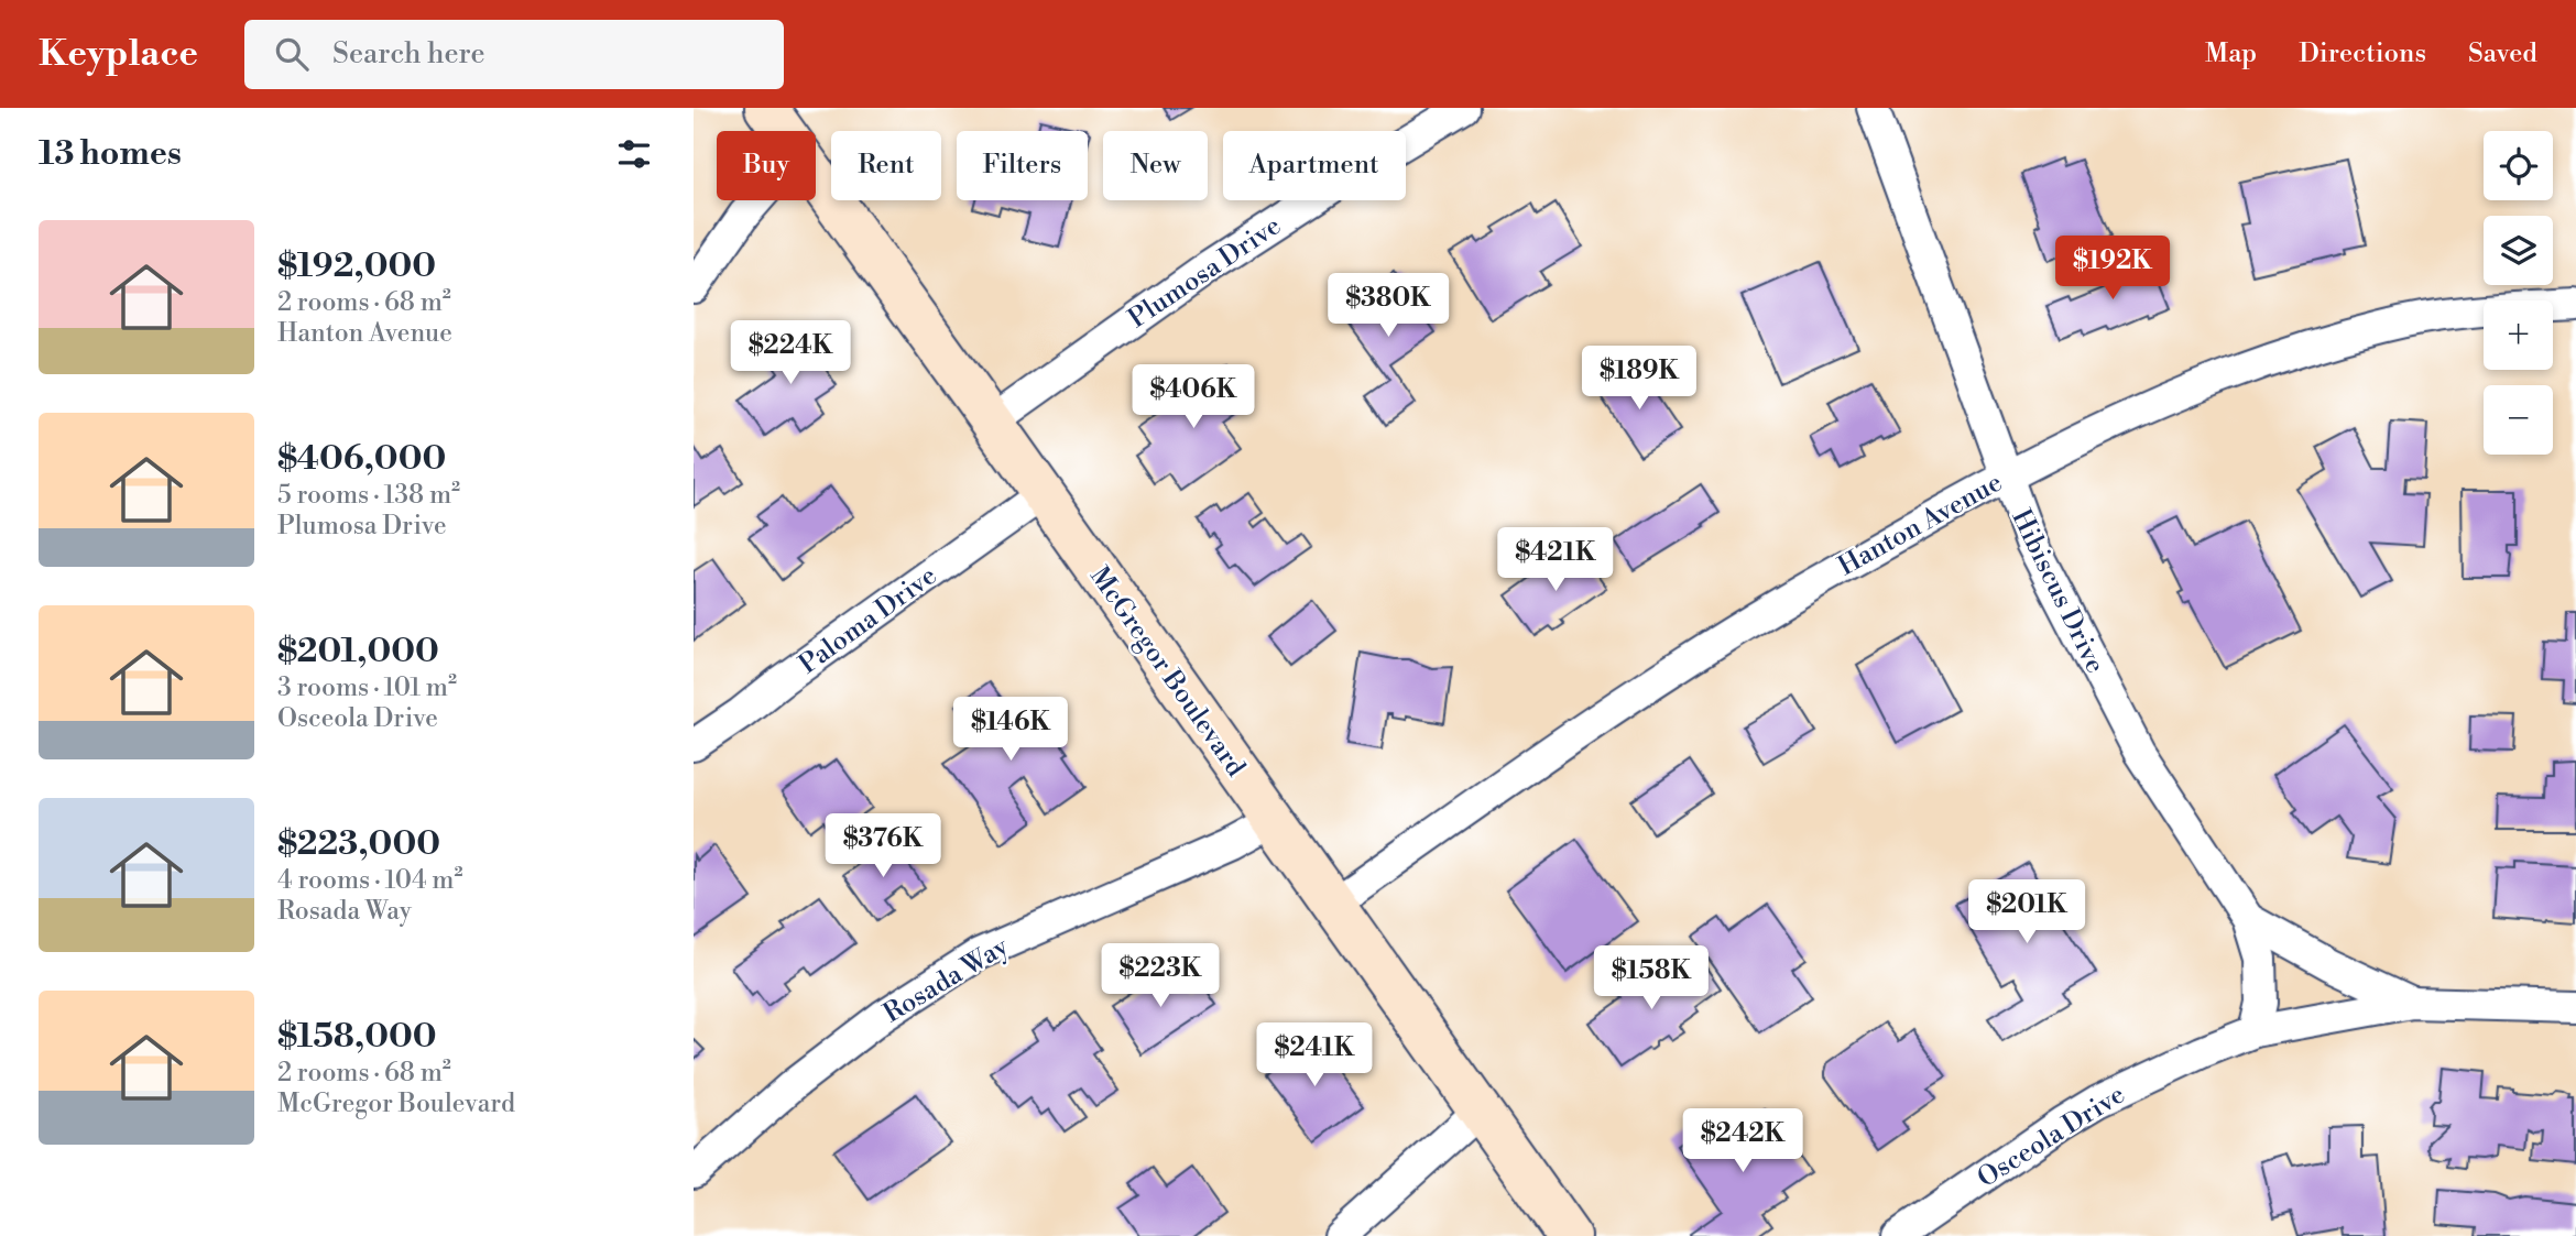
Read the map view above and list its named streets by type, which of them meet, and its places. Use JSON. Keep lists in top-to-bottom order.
{
  "streets": {
    "main road": ["McGregor Boulevard"],
    "street": [
      "Plumosa Drive",
      "Hanton Avenue",
      "Hibiscus Drive",
      "Paloma Drive",
      "Rosada Way",
      "Osceola Drive"
    ]
  },
  "crossings": [
    ["Plumosa Drive", "McGregor Boulevard"],
    ["Hanton Avenue", "Hibiscus Drive"],
    ["Hanton Avenue", "McGregor Boulevard"],
    ["Hibiscus Drive", "Osceola Drive"],
    ["Paloma Drive", "McGregor Boulevard"],
    ["McGregor Boulevard", "Rosada Way"]
  ],
  "page": {
    "header": "Keyplace",
    "search": "Search here",
    "nav": ["Map", "Directions", "Saved"],
    "heading": "13 homes",
    "map_buttons": ["+", "−"],
    "chip": [
      "Buy",
      "Rent",
      "Filters",
      "New",
      "Apartment"
    ],
    "list": [
      {
        "name": "$192,000",
        "note": "2 rooms · 68 m² · Hanton Avenue"
      },
      {
        "name": "$406,000",
        "note": "5 rooms · 138 m² · Plumosa Drive"
      },
      {
        "name": "$201,000",
        "note": "3 rooms · 101 m² · Osceola Drive"
      },
      {
        "name": "$223,000",
        "note": "4 rooms · 104 m² · Rosada Way"
      },
      {
        "name": "$158,000",
        "note": "2 rooms · 68 m² · McGregor Boulevard"
      }
    ],
    "price": [
      "$192K",
      "$380K",
      "$224K",
      "$189K",
      "$406K",
      "$421K",
      "$146K",
      "$376K",
      "$201K",
      "$223K",
      "$158K",
      "$241K",
      "$242K"
    ]
  }
}
